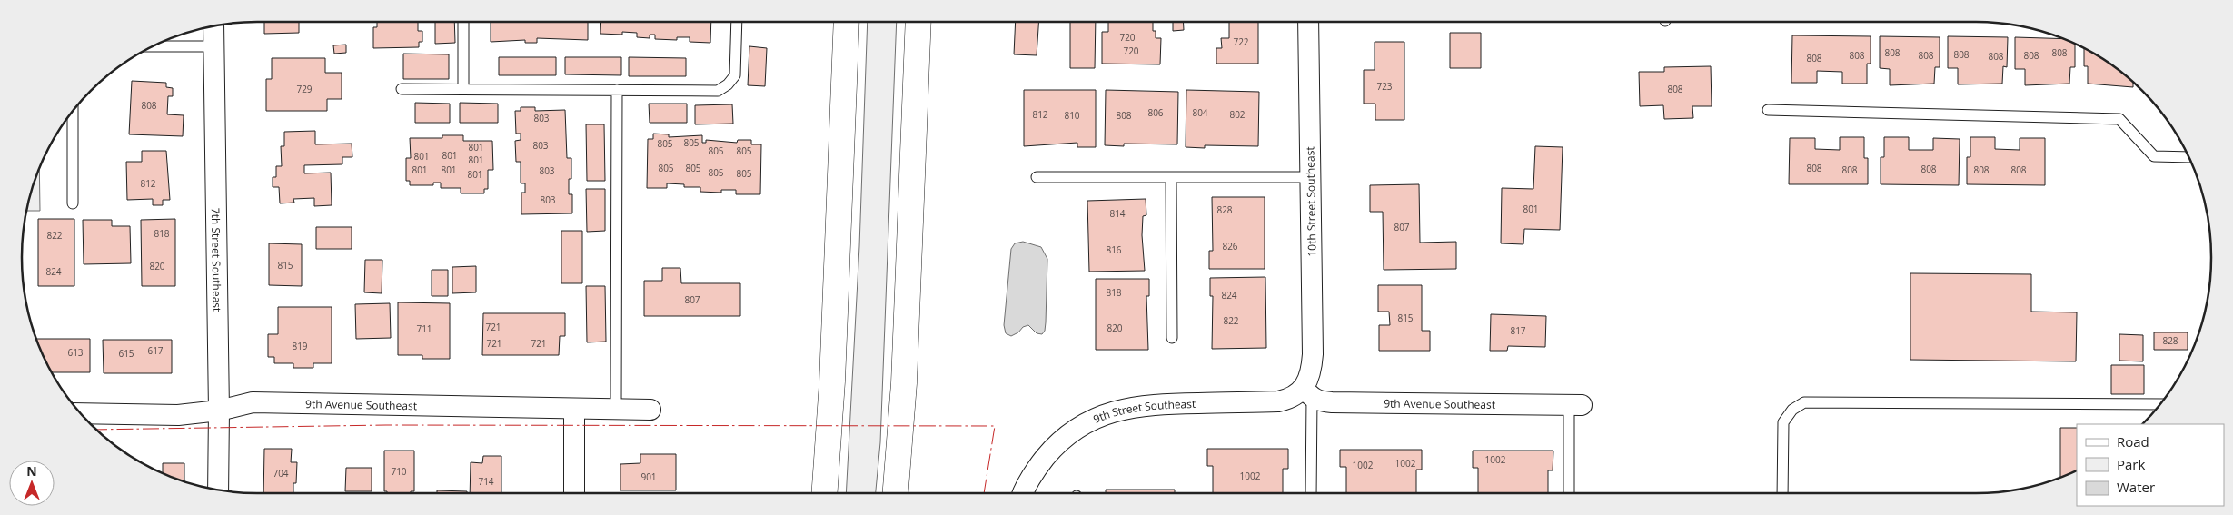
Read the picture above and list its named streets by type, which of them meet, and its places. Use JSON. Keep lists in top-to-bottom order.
{
  "streets": {
    "street": [
      "10th Street Southeast",
      "7th Street Southeast",
      "9th Avenue Southeast",
      "9th Street Southeast"
    ]
  },
  "crossings": [
    ["10th Street Southeast", "9th Avenue Southeast"],
    ["10th Street Southeast", "9th Street Southeast"],
    ["7th Street Southeast", "9th Avenue Southeast"],
    ["9th Avenue Southeast", "9th Street Southeast"]
  ],
  "house_numbers": [
    "720",
    "722",
    "720",
    "808",
    "808",
    "808",
    "808",
    "808",
    "808",
    "808",
    "808",
    "723",
    "729",
    "808",
    "808",
    "806",
    "804",
    "812",
    "802",
    "810",
    "808",
    "803",
    "805",
    "805",
    "803",
    "801",
    "805",
    "805",
    "801",
    "801",
    "801",
    "805",
    "805",
    "808",
    "808",
    "801",
    "801",
    "808",
    "808",
    "808",
    "803",
    "805",
    "805",
    "801",
    "812",
    "803",
    "801",
    "828",
    "814",
    "807",
    "818",
    "822",
    "826",
    "816",
    "815",
    "820",
    "824",
    "818",
    "824",
    "807",
    "815",
    "822",
    "721",
    "820",
    "711",
    "817",
    "828",
    "721",
    "721",
    "819",
    "617",
    "613",
    "615",
    "1002",
    "1002",
    "1002",
    "710",
    "704",
    "1002",
    "901",
    "714"
  ],
  "legend": ["Road", "Park", "Water"],
  "north": "top"
}
